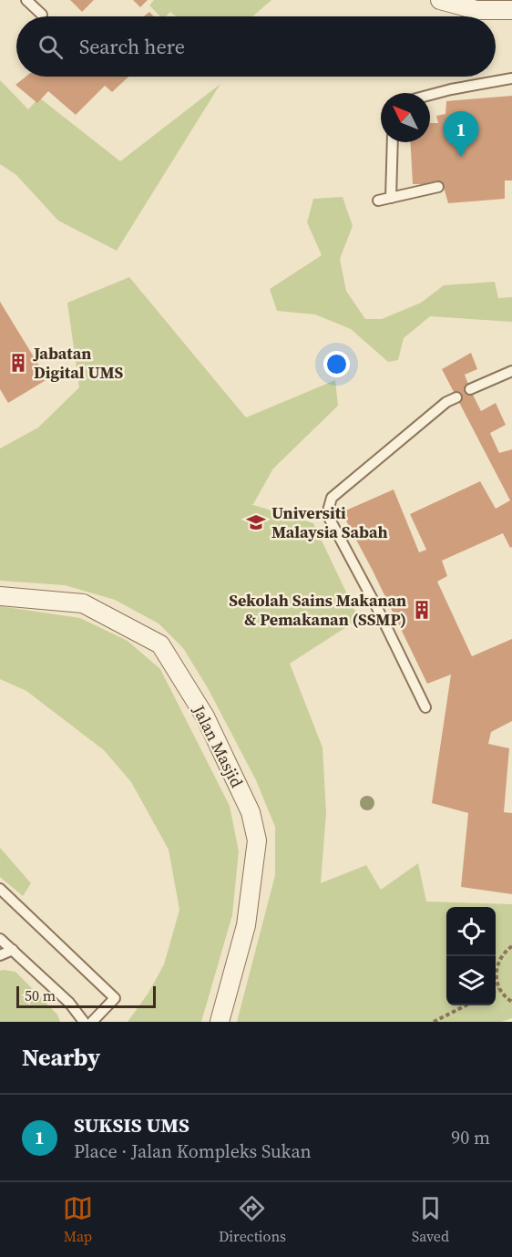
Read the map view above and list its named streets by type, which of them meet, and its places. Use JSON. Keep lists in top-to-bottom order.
{
  "streets": {
    "street": ["Jalan Masjid"]
  },
  "places": {
    "building": ["Jabatan Digital UMS", "Sekolah Sains Makanan & Pemakanan (SSMP)"],
    "school or university": ["Universiti Malaysia Sabah"]
  },
  "scale_bar": "50 m",
  "north": "top left",
  "page": {
    "search": "Search here",
    "pins": "1",
    "scale": "50 m",
    "heading": "Nearby",
    "list": [
      {
        "mark": "1",
        "name": "SUKSIS UMS",
        "note": "Place · Jalan Kompleks Sukan",
        "value": "90 m"
      }
    ],
    "nav": ["Map", "Directions", "Saved"]
  }
}
